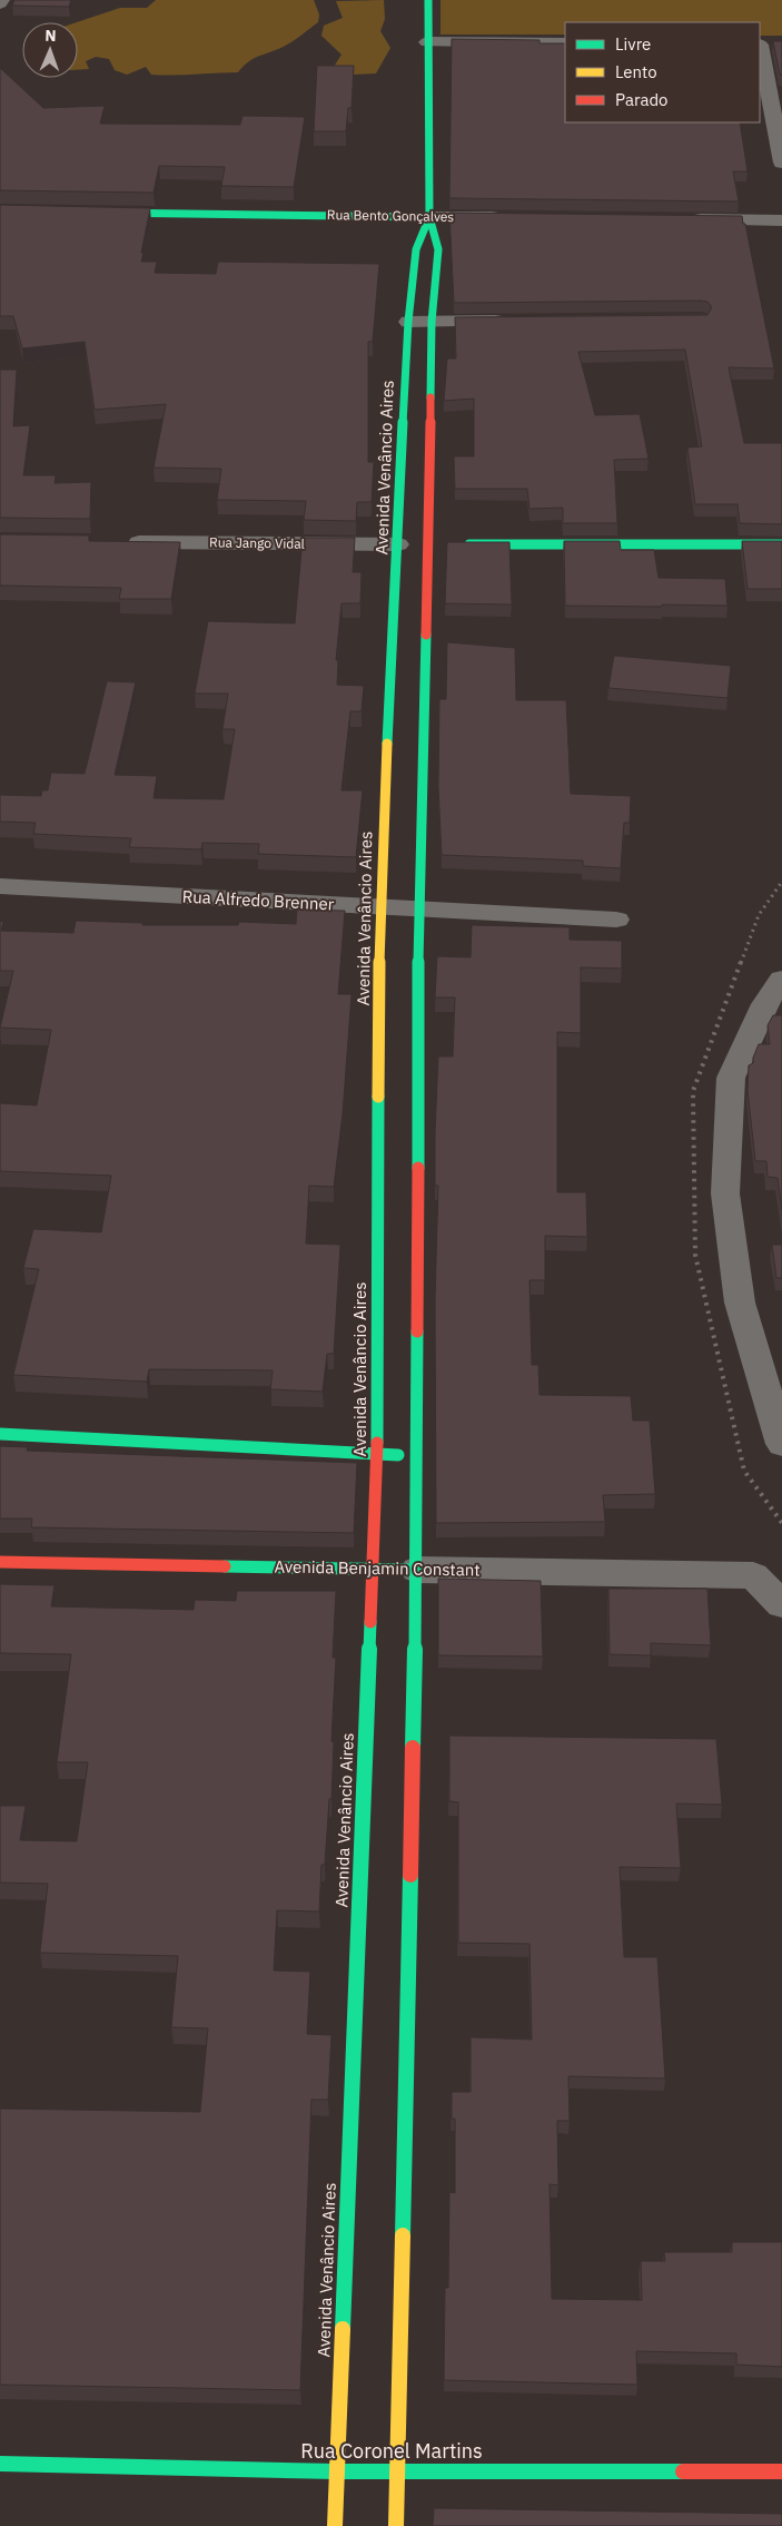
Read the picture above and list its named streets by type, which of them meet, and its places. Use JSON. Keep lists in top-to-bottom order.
{
  "streets": {
    "main road": [
      "Rua Bento Gonçalves",
      "Avenida Venâncio Aires",
      "Avenida Benjamin Constant",
      "Rua Coronel Martins"
    ],
    "street": ["Rua Jango Vidal", "Rua Alfredo Brenner"]
  },
  "crossings": [
    ["Rua Bento Gonçalves", "Avenida Venâncio Aires"],
    ["Avenida Venâncio Aires", "Rua Jango Vidal"],
    ["Avenida Venâncio Aires", "Rua Alfredo Brenner"],
    ["Avenida Venâncio Aires", "Avenida Benjamin Constant"],
    ["Avenida Venâncio Aires", "Rua Coronel Martins"]
  ],
  "legend": ["Livre", "Lento", "Parado"],
  "north": "top"
}
